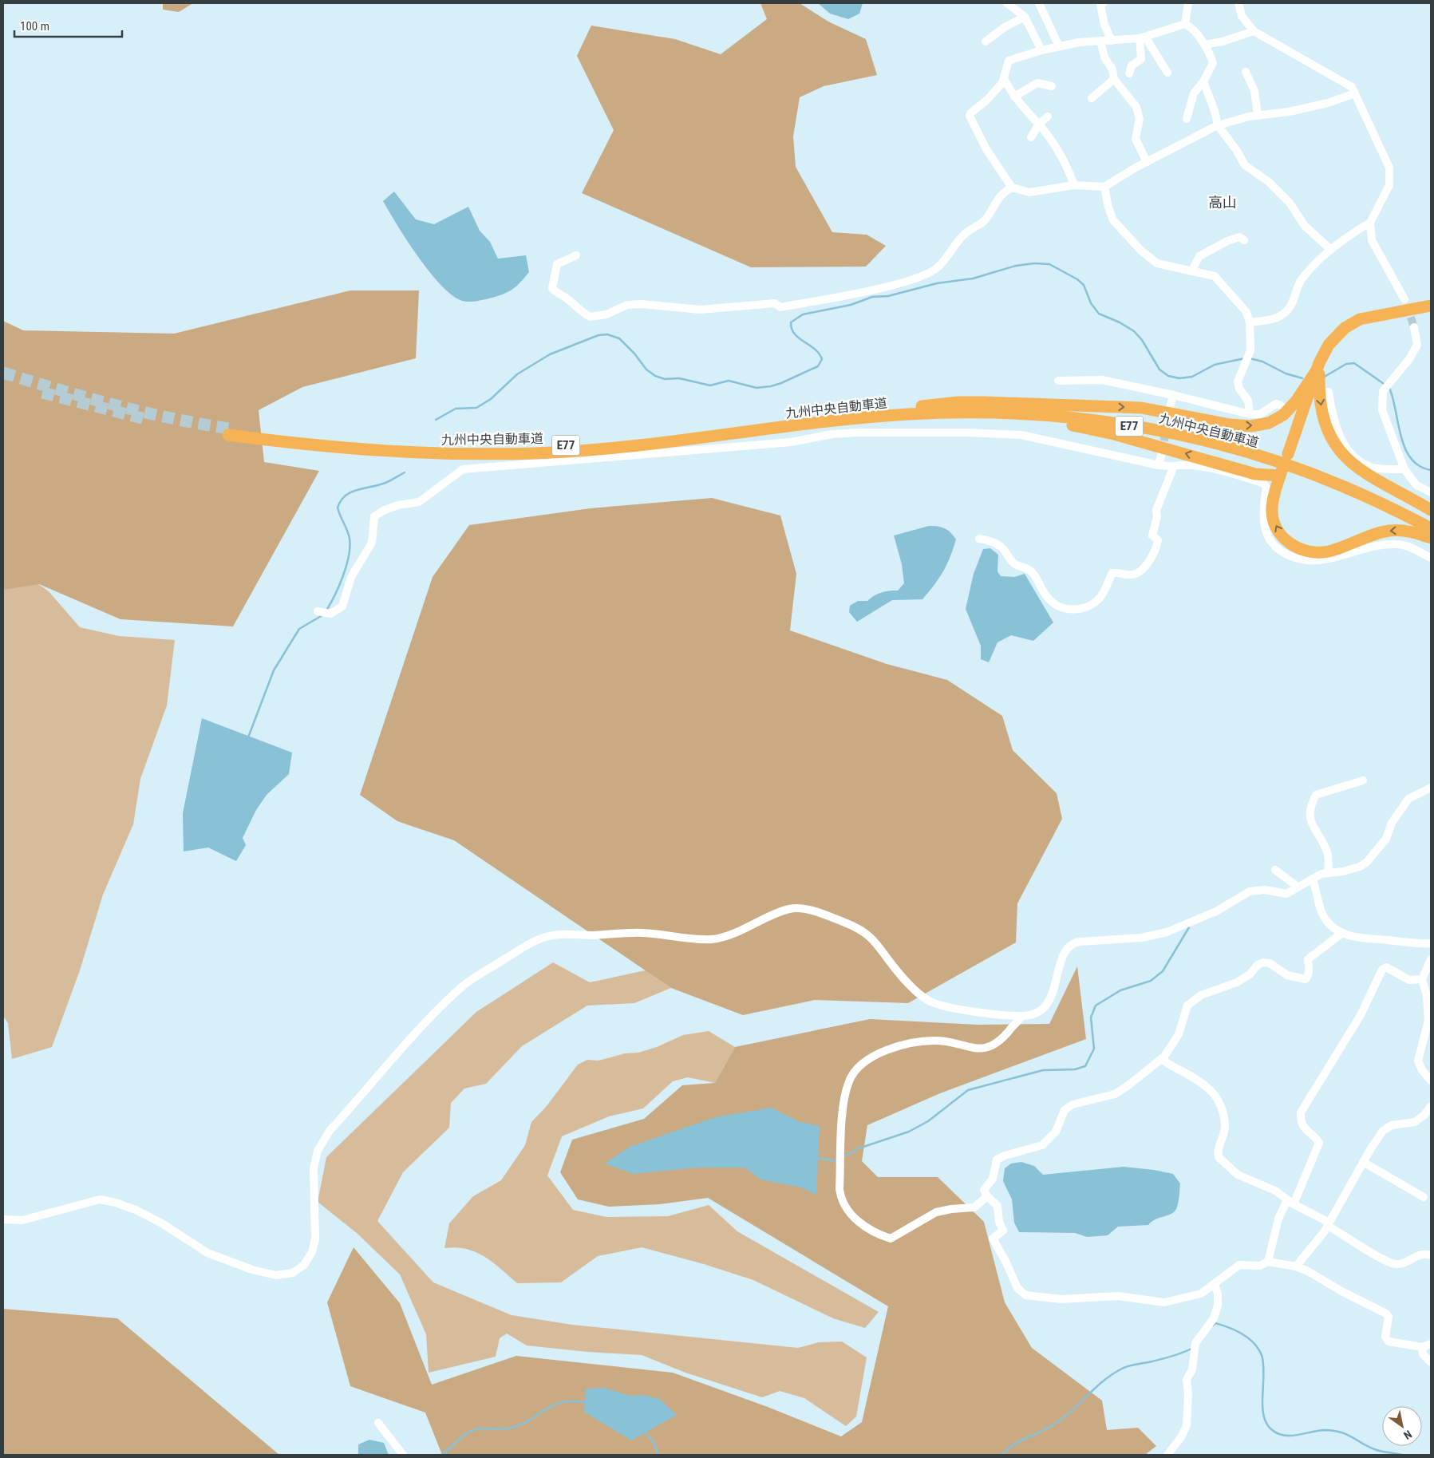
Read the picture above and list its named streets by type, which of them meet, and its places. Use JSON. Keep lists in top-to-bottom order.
{
  "streets": {
    "highway": ["九州中央自動車道", "E77"]
  },
  "districts": ["高山"],
  "scale_bar": "100 m",
  "north": "bottom right"
}
